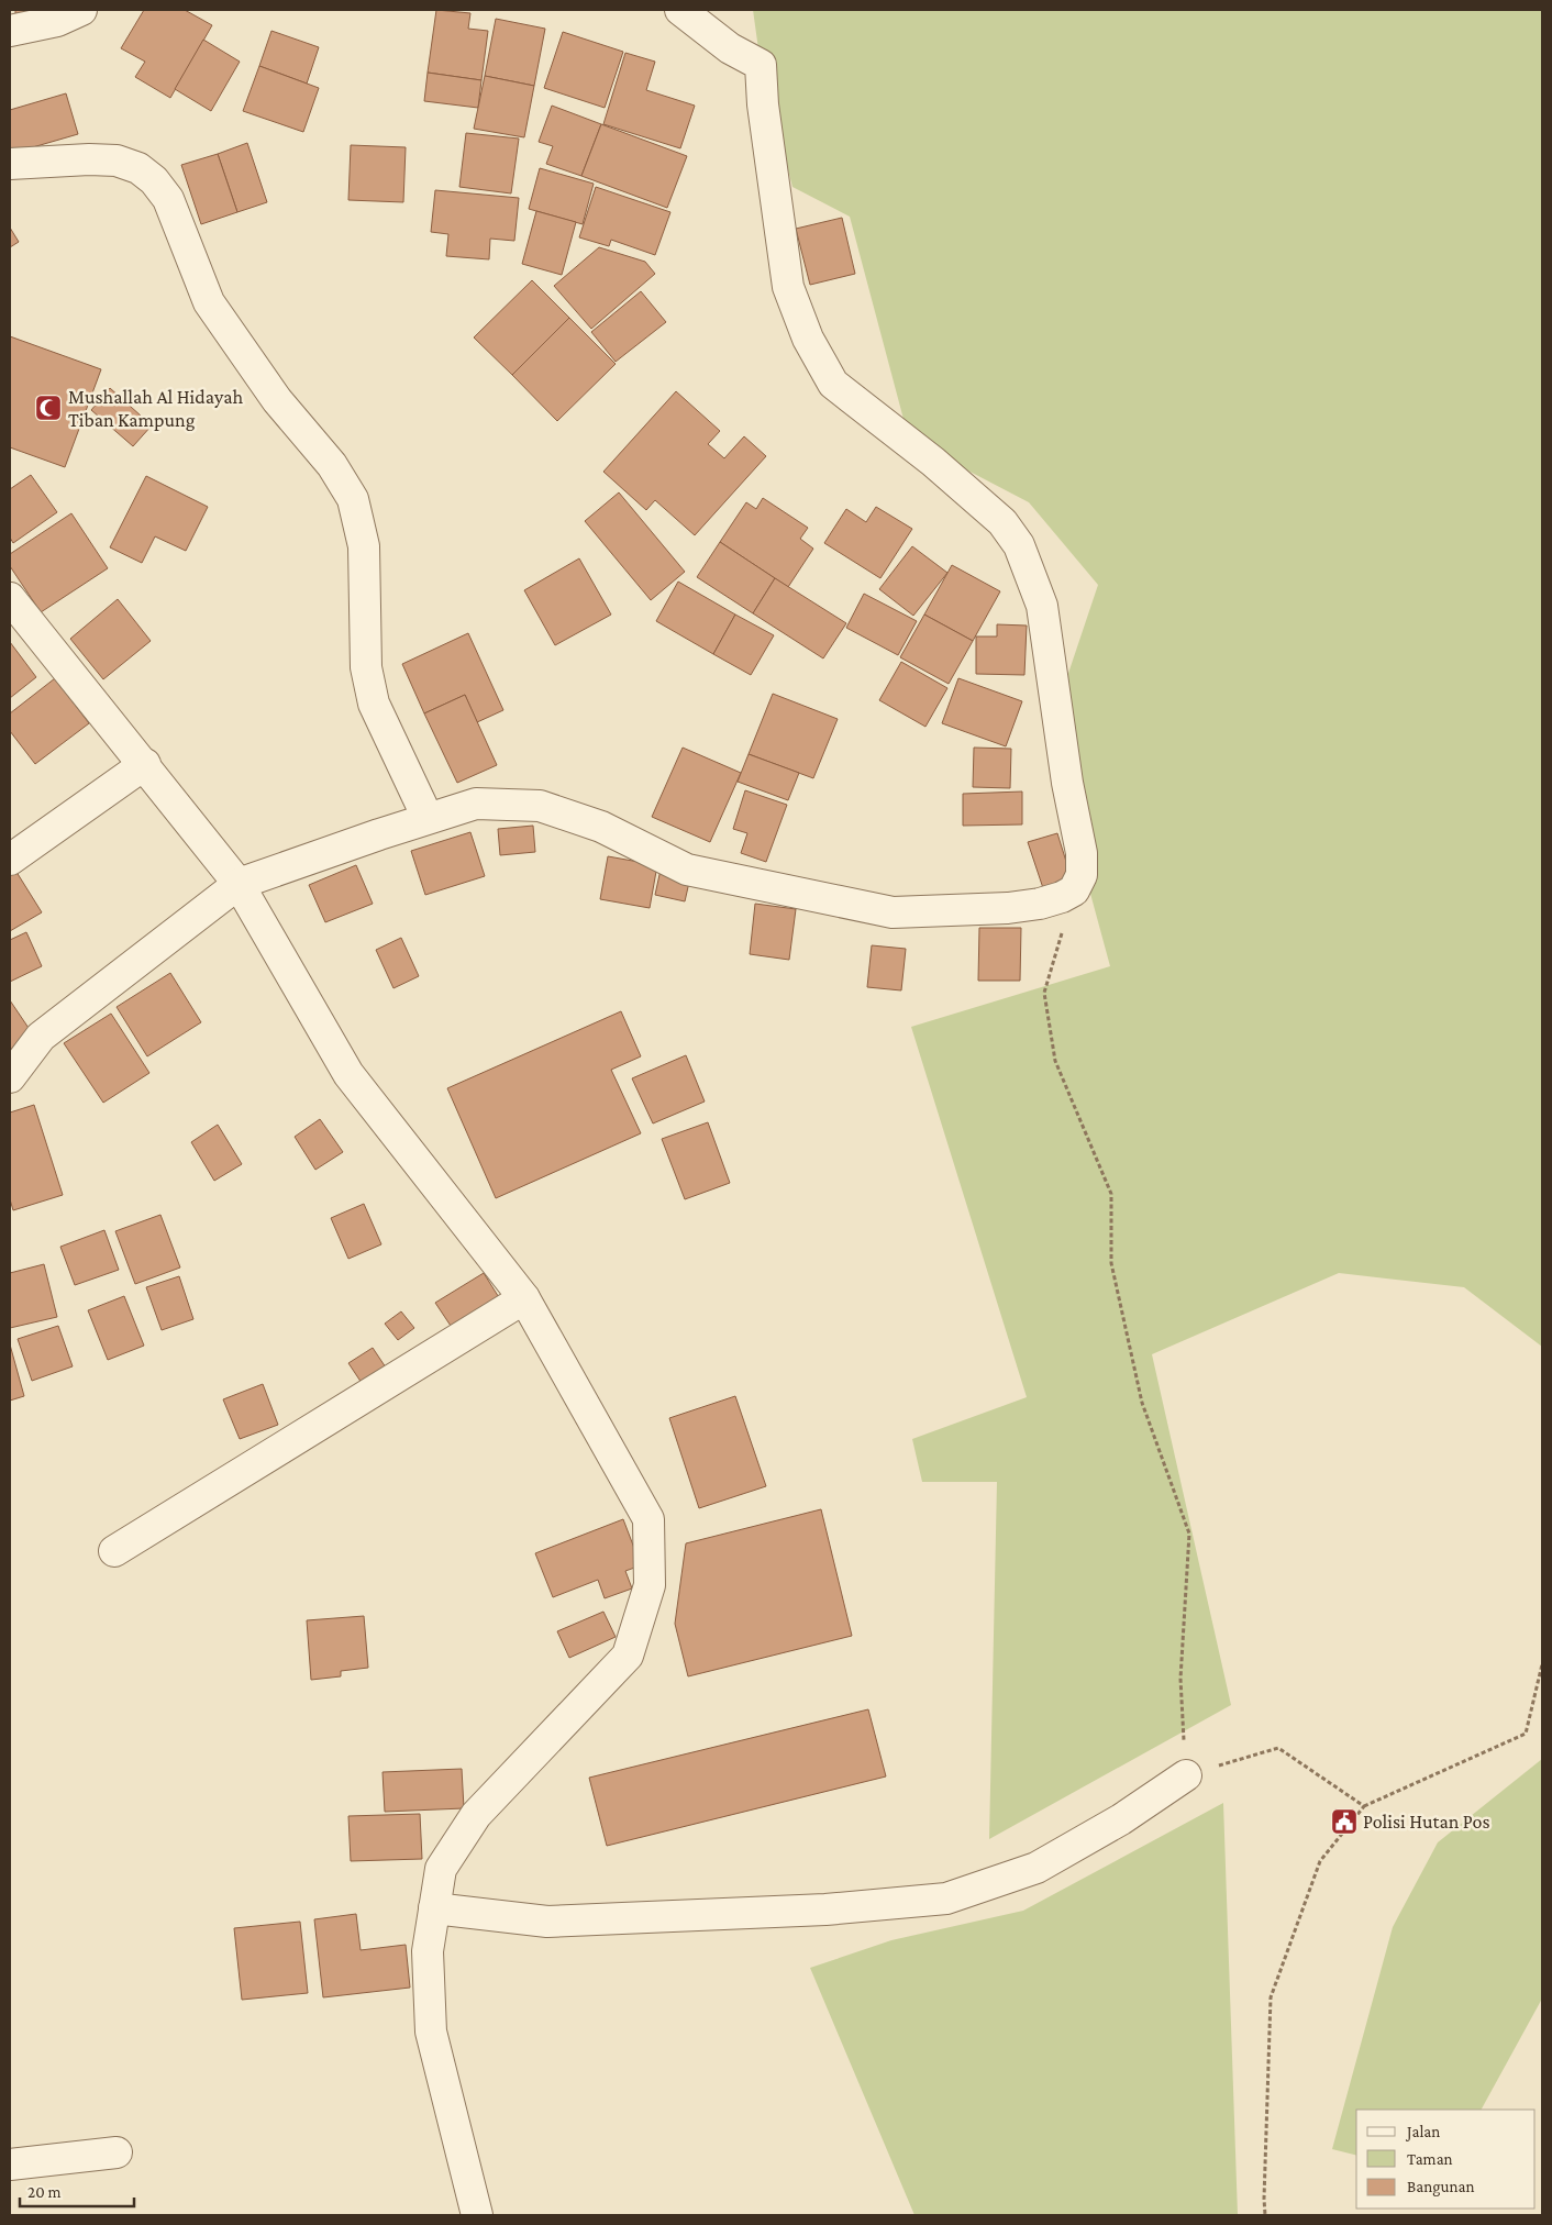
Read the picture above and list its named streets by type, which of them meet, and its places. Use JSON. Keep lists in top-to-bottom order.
{
  "places": {
    "mosque": ["Mushallah Al Hidayah Tiban Kampung"],
    "public building": ["Polisi Hutan Pos"]
  },
  "legend": ["Jalan", "Taman", "Bangunan"],
  "scale_bar": "20 m"
}
